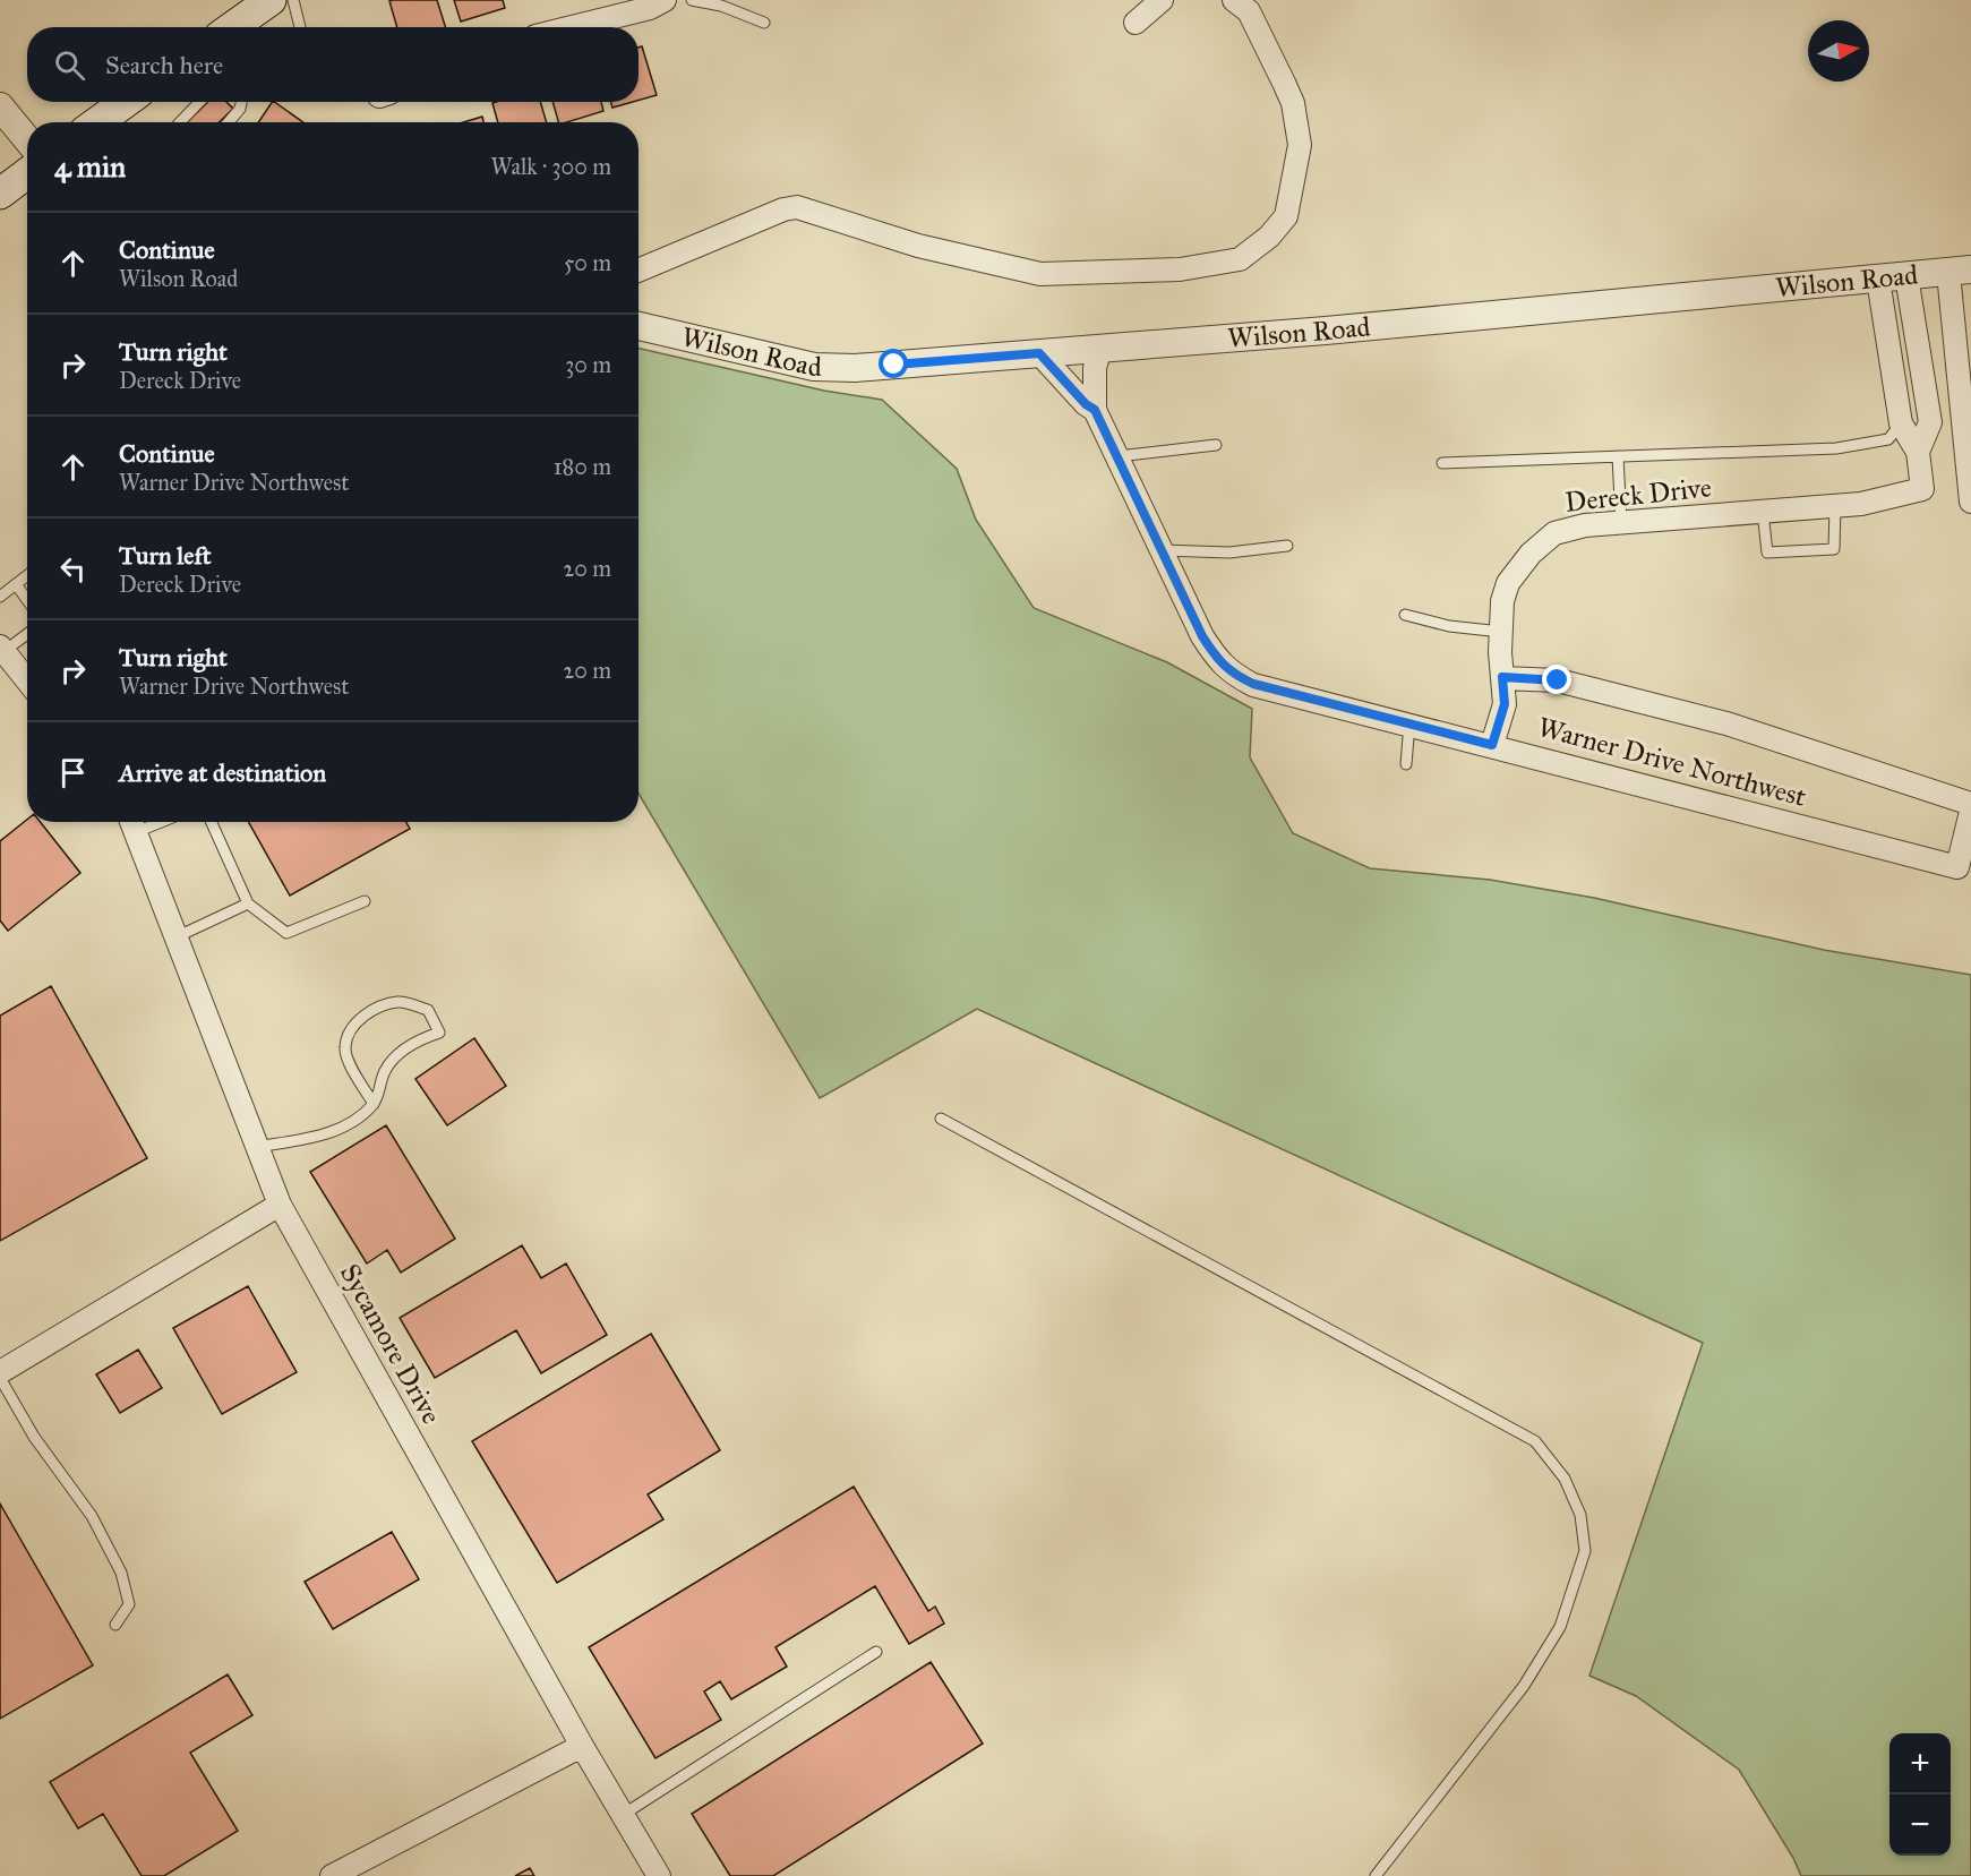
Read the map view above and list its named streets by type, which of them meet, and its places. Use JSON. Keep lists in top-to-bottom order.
{
  "streets": {
    "street": [
      "Wilson Road",
      "Dereck Drive",
      "Warner Drive Northwest",
      "Sycamore Drive"
    ]
  },
  "crossings": [
    ["Wilson Road", "Dereck Drive"],
    ["Wilson Road", "Warner Drive Northwest"],
    ["Dereck Drive", "Warner Drive Northwest"]
  ],
  "north": "right",
  "page": {
    "search": "Search here",
    "heading": ["4 min", "Walk · 300 m"],
    "list": [
      ["Continue", "Wilson Road", "50 m"],
      ["Turn right", "Dereck Drive", "30 m"],
      ["Continue", "Warner Drive Northwest", "180 m"],
      ["Turn left", "Dereck Drive", "20 m"],
      ["Turn right", "Warner Drive Northwest", "20 m"],
      "Arrive at destination"
    ],
    "map_buttons": ["+", "−"]
  }
}
